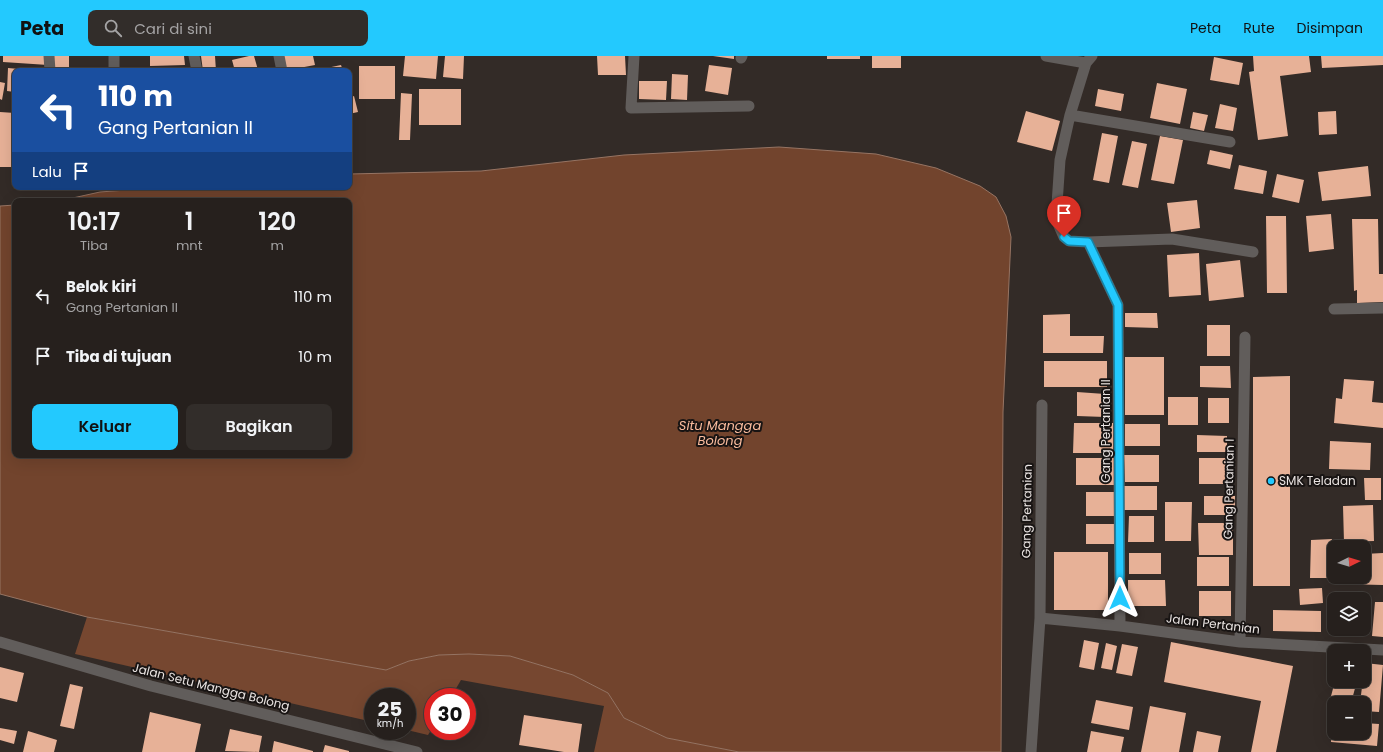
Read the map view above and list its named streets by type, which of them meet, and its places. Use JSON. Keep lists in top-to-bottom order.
{
  "streets": {
    "street": [
      "Gang Pertanian II",
      "Gang Pertanian I",
      "Gang Pertanian",
      "Jalan Pertanian",
      "Jalan Setu Mangga Bolong"
    ]
  },
  "crossings": [
    ["Gang Pertanian II", "Jalan Pertanian"],
    ["Gang Pertanian I", "Jalan Pertanian"],
    ["Gang Pertanian", "Jalan Pertanian"]
  ],
  "water": ["Situ Mangga Bolong"],
  "places": ["SMK Teladan"],
  "north": "right",
  "page": {
    "header": "Peta",
    "search": "Cari di sini",
    "nav": ["Peta", "Rute", "Disimpan"],
    "turn": ["110 m", "Gang Pertanian II"],
    "then": "Lalu",
    "eta": [
      "10:17",
      "Tiba",
      "1",
      "mnt",
      "120",
      "m"
    ],
    "list": [
      {
        "name": "Belok kiri",
        "note": "Gang Pertanian II",
        "value": "110 m"
      },
      {
        "name": "Tiba di tujuan",
        "value": "10 m"
      }
    ],
    "buttons": ["Keluar", "Bagikan"],
    "map_buttons": ["+", "−"],
    "speed": "25 km/h",
    "limit": "30"
  }
}
